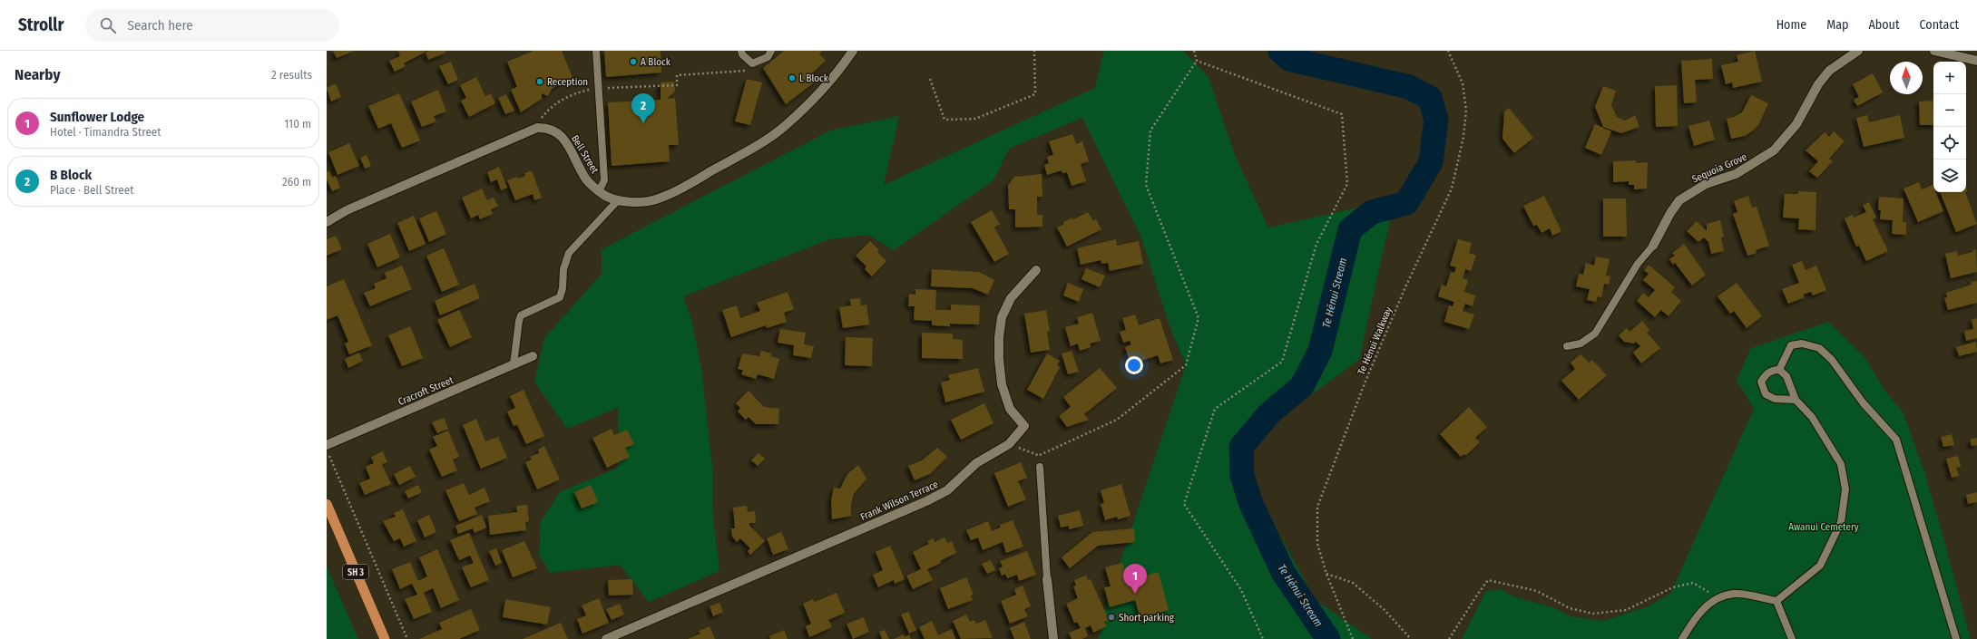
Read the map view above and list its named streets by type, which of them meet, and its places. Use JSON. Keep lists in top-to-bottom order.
{
  "streets": {
    "highway": ["SH 3"],
    "street": [
      "Bell Street",
      "Sequoia Grove",
      "Cracroft Street",
      "Frank Wilson Terrace"
    ],
    "path": ["Te Hēnui Walkway"]
  },
  "water": ["Te Hēnui Stream"],
  "parks": ["Awanui Cemetery"],
  "places": [
    "A Block",
    "L Block",
    "Reception",
    "Short parking"
  ],
  "north": "top",
  "page": {
    "header": "Strollr",
    "search": "Search here",
    "nav": [
      "Home",
      "Map",
      "About",
      "Contact"
    ],
    "heading": ["Nearby", "2 results"],
    "map_buttons": ["+", "−"],
    "pins": ["2", "1"],
    "list": [
      {
        "mark": "1",
        "name": "Sunflower Lodge",
        "note": "Hotel · Timandra Street",
        "value": "110 m"
      },
      {
        "mark": "2",
        "name": "B Block",
        "note": "Place · Bell Street",
        "value": "260 m"
      }
    ]
  }
}
